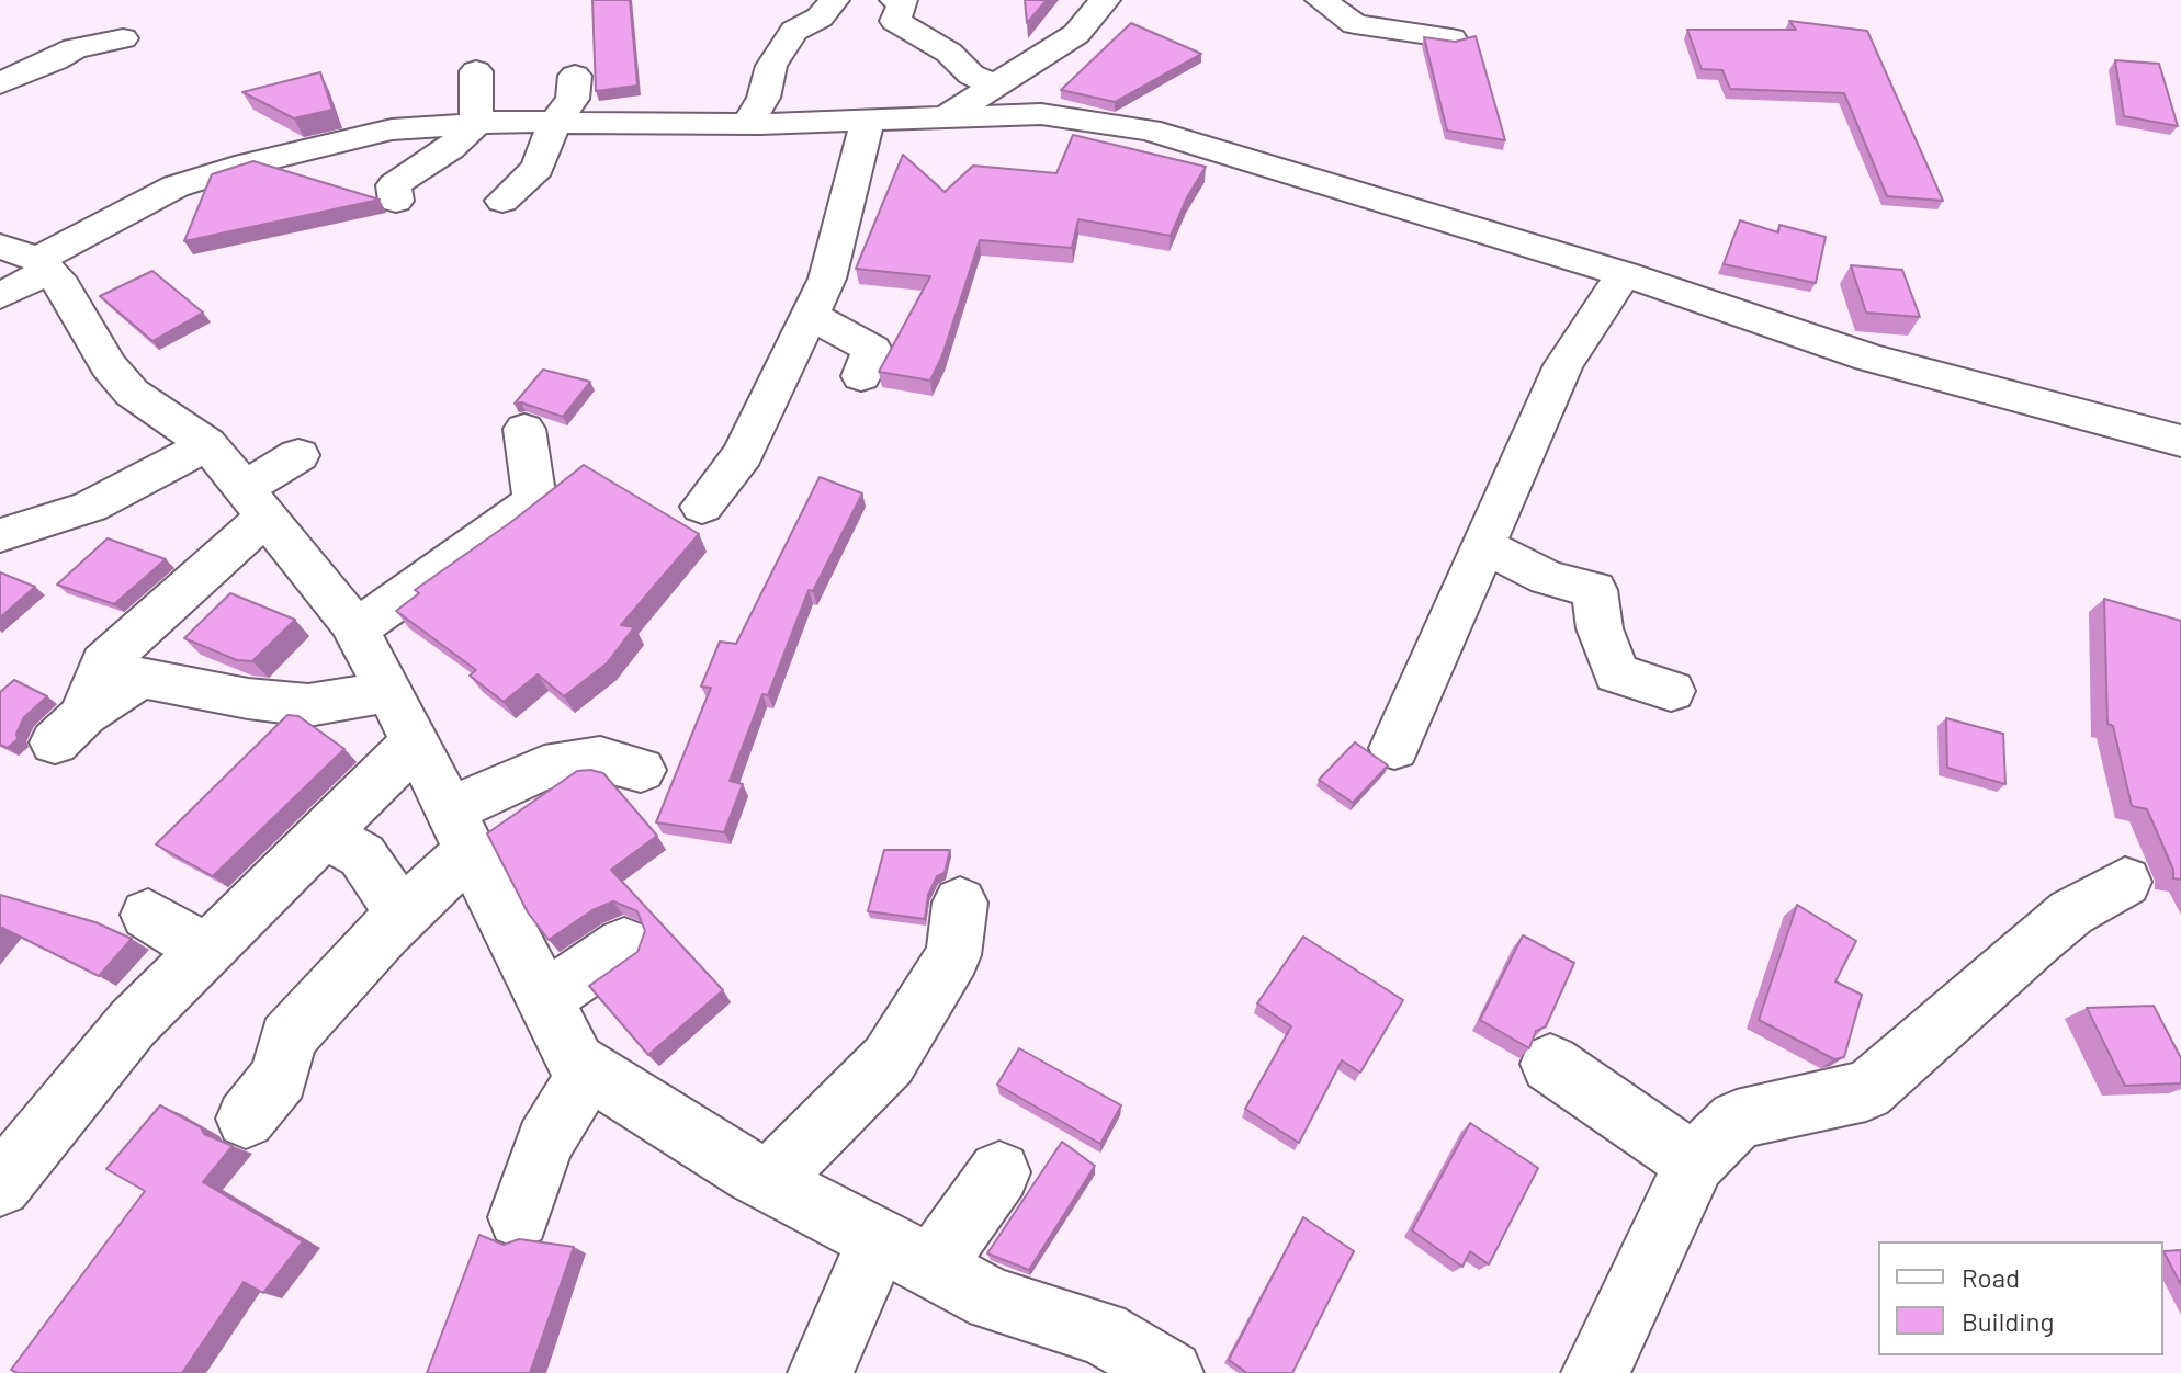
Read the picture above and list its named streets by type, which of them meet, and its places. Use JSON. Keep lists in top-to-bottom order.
{
  "legend": ["Road", "Building"]
}
